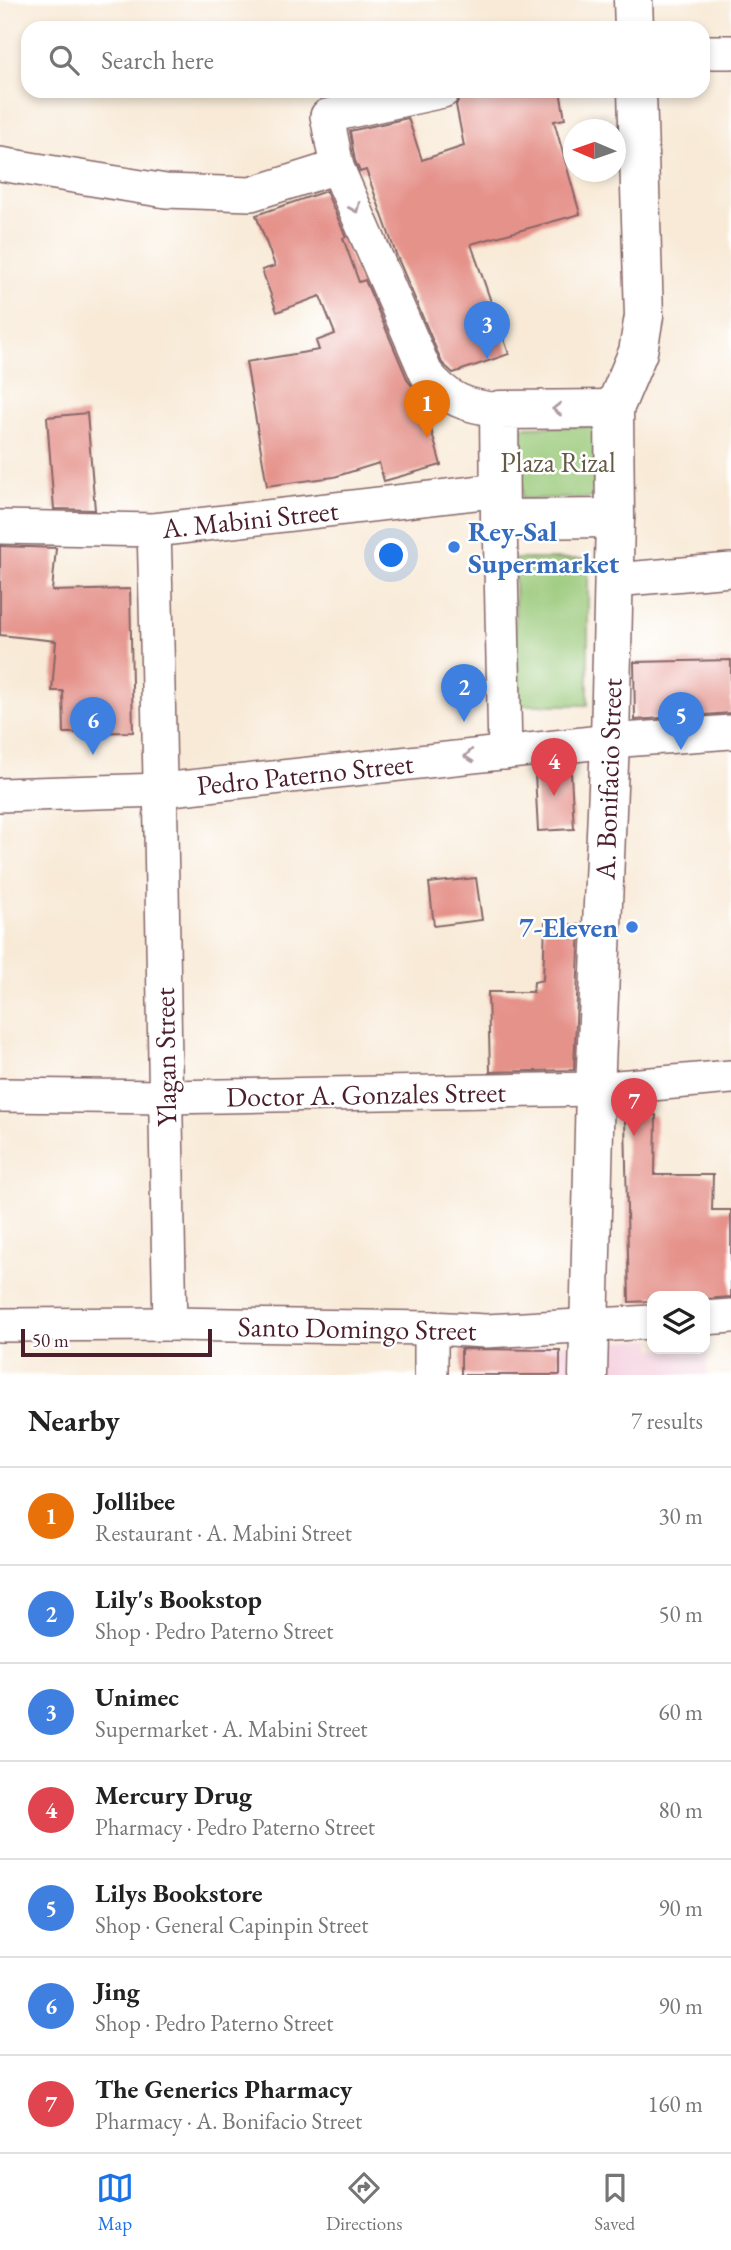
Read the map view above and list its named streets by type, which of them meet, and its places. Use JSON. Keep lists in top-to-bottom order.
{
  "streets": {
    "main road": ["A. Bonifacio Street"],
    "street": [
      "A. Mabini Street",
      "Pedro Paterno Street",
      "Ylagan Street",
      "Doctor A. Gonzales Street",
      "Santo Domingo Street"
    ]
  },
  "crossings": [
    ["A. Mabini Street", "Ylagan Street"],
    ["Pedro Paterno Street", "A. Bonifacio Street"],
    ["Pedro Paterno Street", "Ylagan Street"],
    ["A. Bonifacio Street", "Doctor A. Gonzales Street"],
    ["A. Bonifacio Street", "Santo Domingo Street"],
    ["Ylagan Street", "Doctor A. Gonzales Street"],
    ["Ylagan Street", "Santo Domingo Street"]
  ],
  "one_way": ["Pedro Paterno Street"],
  "parks": ["Plaza Rizal"],
  "places": ["Rey-Sal Supermarket", "7-Eleven"],
  "scale_bar": "50 m",
  "north": "left",
  "page": {
    "search": "Search here",
    "pins": [
      "3",
      "1",
      "2",
      "5",
      "6",
      "4",
      "7"
    ],
    "scale": "50 m",
    "heading": ["Nearby", "7 results"],
    "list": [
      {
        "mark": "1",
        "name": "Jollibee",
        "note": "Restaurant · A. Mabini Street",
        "value": "30 m"
      },
      {
        "mark": "2",
        "name": "Lily's Bookstop",
        "note": "Shop · Pedro Paterno Street",
        "value": "50 m"
      },
      {
        "mark": "3",
        "name": "Unimec",
        "note": "Supermarket · A. Mabini Street",
        "value": "60 m"
      },
      {
        "mark": "4",
        "name": "Mercury Drug",
        "note": "Pharmacy · Pedro Paterno Street",
        "value": "80 m"
      },
      {
        "mark": "5",
        "name": "Lilys Bookstore",
        "note": "Shop · General Capinpin Street",
        "value": "90 m"
      },
      {
        "mark": "6",
        "name": "Jing",
        "note": "Shop · Pedro Paterno Street",
        "value": "90 m"
      },
      {
        "mark": "7",
        "name": "The Generics Pharmacy",
        "note": "Pharmacy · A. Bonifacio Street",
        "value": "160 m"
      }
    ],
    "nav": ["Map", "Directions", "Saved"]
  }
}
